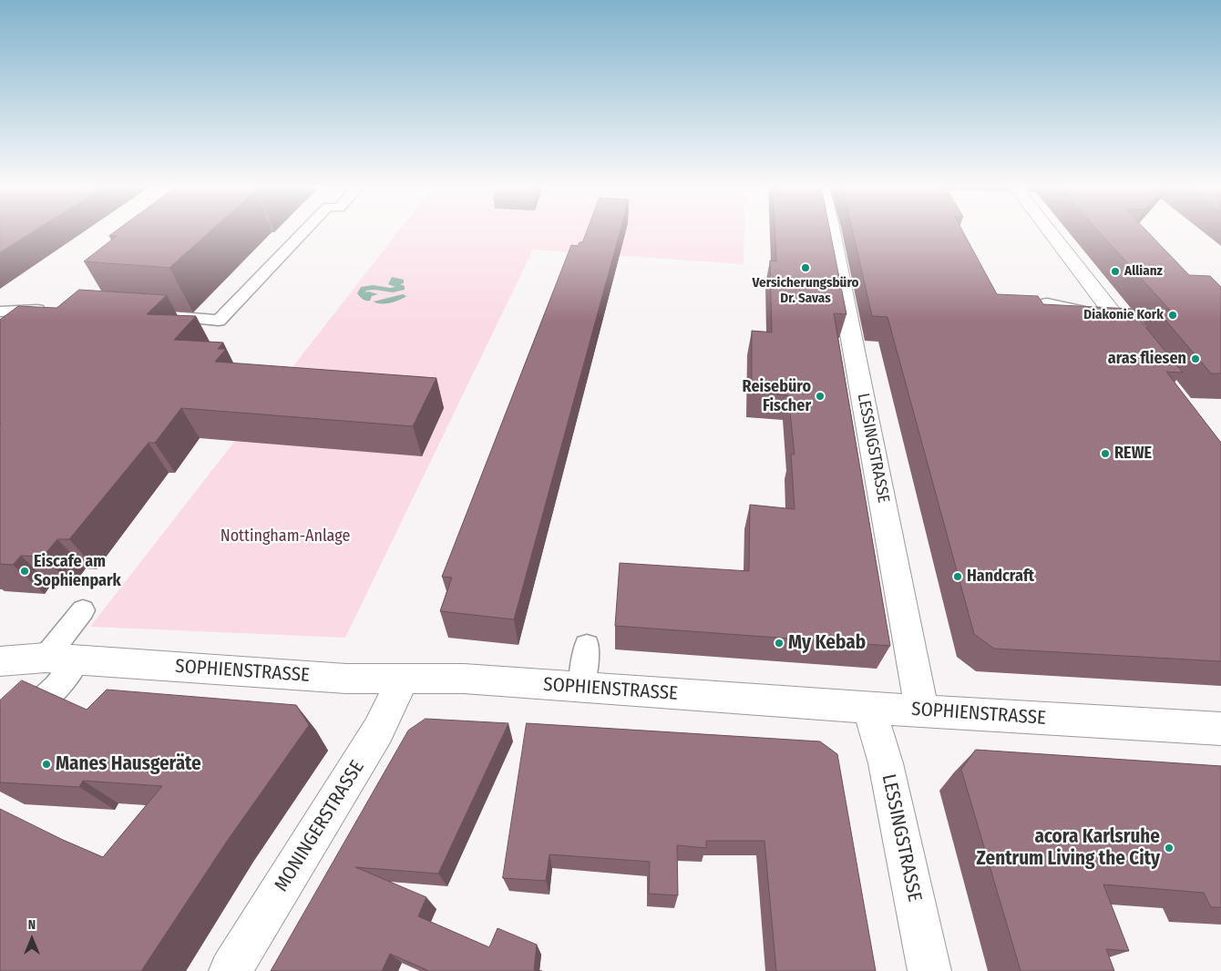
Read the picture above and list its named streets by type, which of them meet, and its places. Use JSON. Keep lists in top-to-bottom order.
{
  "streets": {
    "street": ["LESSINGSTRASSE", "SOPHIENSTRASSE", "MONINGERSTRASSE"]
  },
  "crossings": [
    ["LESSINGSTRASSE", "SOPHIENSTRASSE"],
    ["SOPHIENSTRASSE", "MONINGERSTRASSE"]
  ],
  "parks": ["Nottingham-Anlage"],
  "places": [
    "Versicherungsbüro Dr. Savas",
    "Allianz",
    "Diakonie Kork",
    "aras fliesen",
    "Reisebüro Fischer",
    "REWE",
    "Eiscafe am Sophienpark",
    "Handcraft",
    "My Kebab",
    "Manes Hausgeräte",
    "acora Karlsruhe Zentrum Living the City"
  ],
  "north": "top"
}
